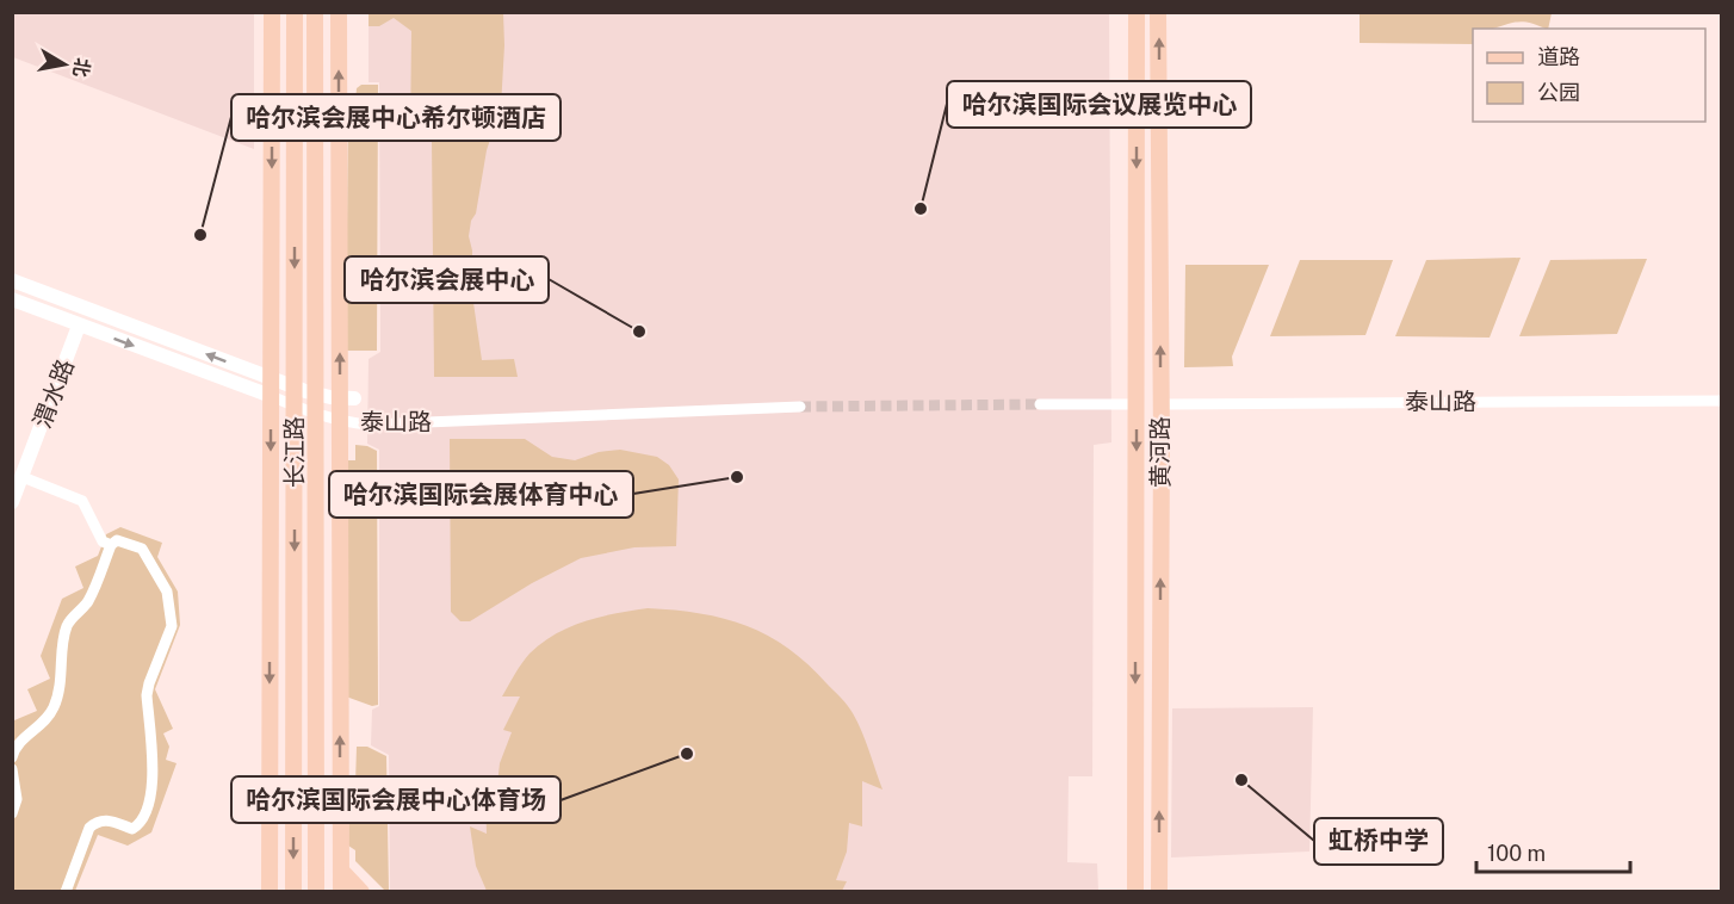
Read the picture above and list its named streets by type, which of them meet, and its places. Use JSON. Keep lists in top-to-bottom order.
{
  "streets": {
    "main road": [
      "渭水路",
      "泰山路",
      "长江路",
      "黄河路"
    ]
  },
  "crossings": [
    ["渭水路", "泰山路"],
    ["泰山路", "长江路"],
    ["泰山路", "黄河路"]
  ],
  "places": [
    "哈尔滨国际会议展览中心",
    "哈尔滨会展中心希尔顿酒店",
    "哈尔滨会展中心",
    "哈尔滨国际会展体育中心",
    "哈尔滨国际会展中心体育场",
    "虹桥中学"
  ],
  "legend": ["道路", "公园"],
  "scale_bar": "100 m",
  "north": "right"
}
